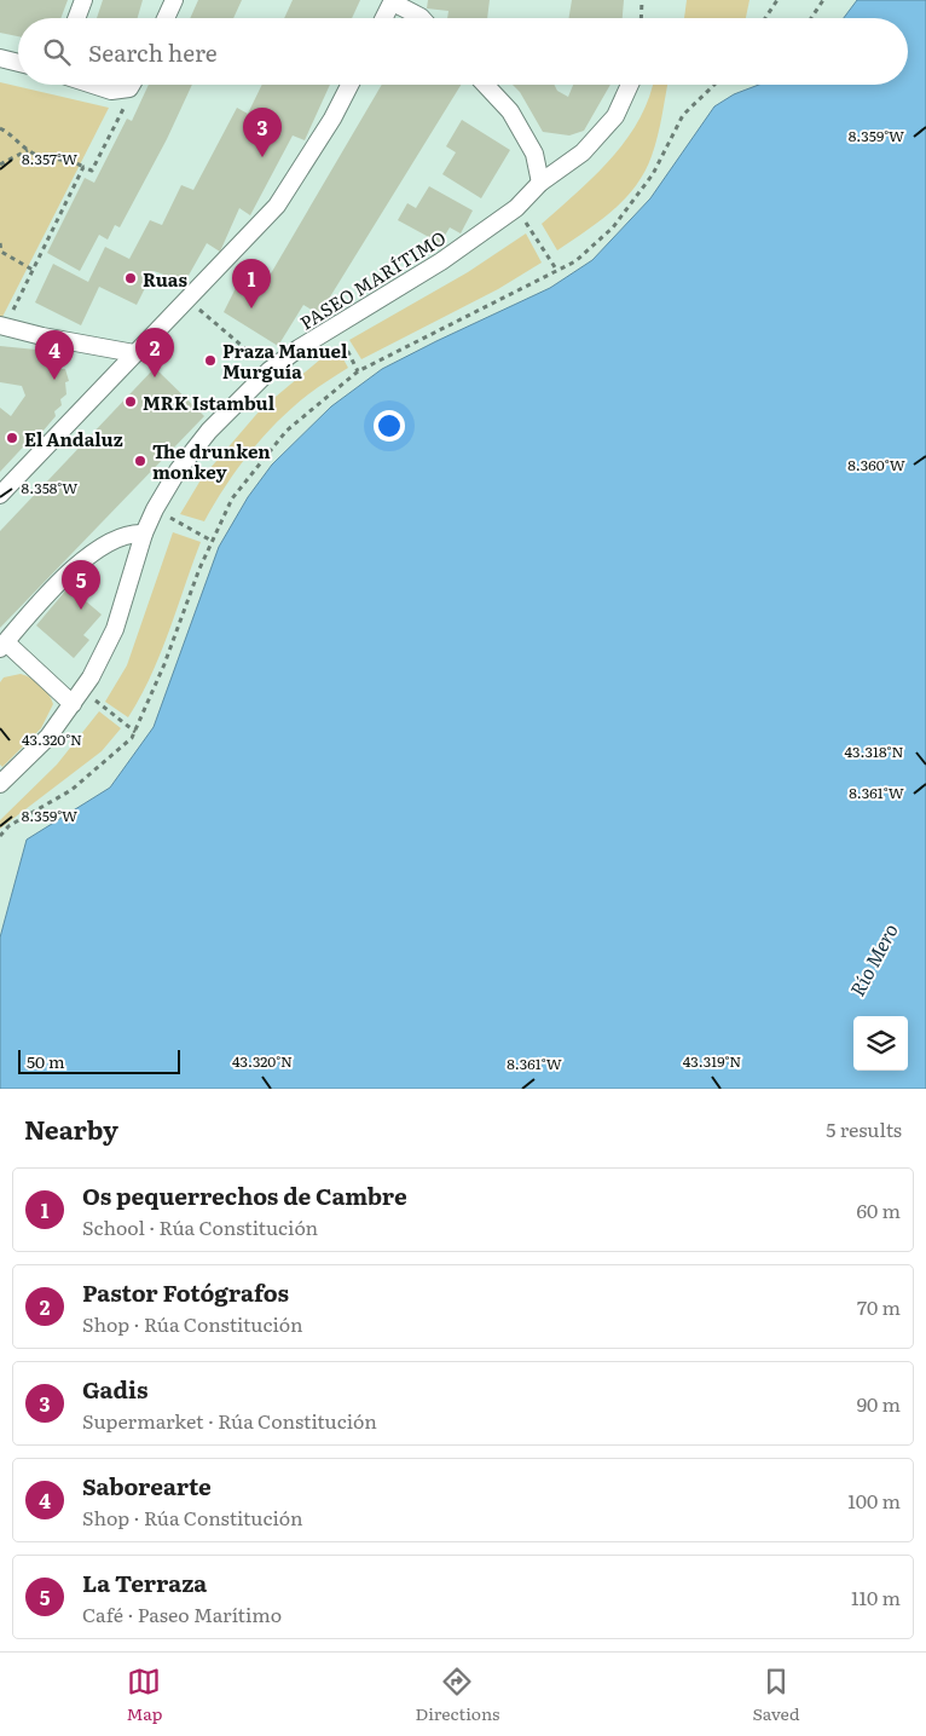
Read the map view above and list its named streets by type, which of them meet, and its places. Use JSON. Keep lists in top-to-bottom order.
{
  "streets": {
    "street": ["PASEO MARÍTIMO"]
  },
  "water": ["Río Mero"],
  "places": [
    "Ruas",
    "Praza Manuel Murguía",
    "MRK Istambul",
    "El Andaluz",
    "The drunken monkey"
  ],
  "scale_bar": "50 m",
  "page": {
    "search": "Search here",
    "pins": [
      "3",
      "1",
      "2",
      "4",
      "5"
    ],
    "scale": "50 m",
    "heading": ["Nearby", "5 results"],
    "list": [
      {
        "mark": "1",
        "name": "Os pequerrechos de Cambre",
        "note": "School · Rúa Constitución",
        "value": "60 m"
      },
      {
        "mark": "2",
        "name": "Pastor Fotógrafos",
        "note": "Shop · Rúa Constitución",
        "value": "70 m"
      },
      {
        "mark": "3",
        "name": "Gadis",
        "note": "Supermarket · Rúa Constitución",
        "value": "90 m"
      },
      {
        "mark": "4",
        "name": "Saborearte",
        "note": "Shop · Rúa Constitución",
        "value": "100 m"
      },
      {
        "mark": "5",
        "name": "La Terraza",
        "note": "Café · Paseo Marítimo",
        "value": "110 m"
      }
    ],
    "nav": ["Map", "Directions", "Saved"]
  },
  "coordinates": [
    "8.359°W",
    "8.357°W",
    "8.360°W",
    "8.358°W",
    "43.320°N",
    "43.318°N",
    "8.361°W",
    "43.319°N"
  ]
}
